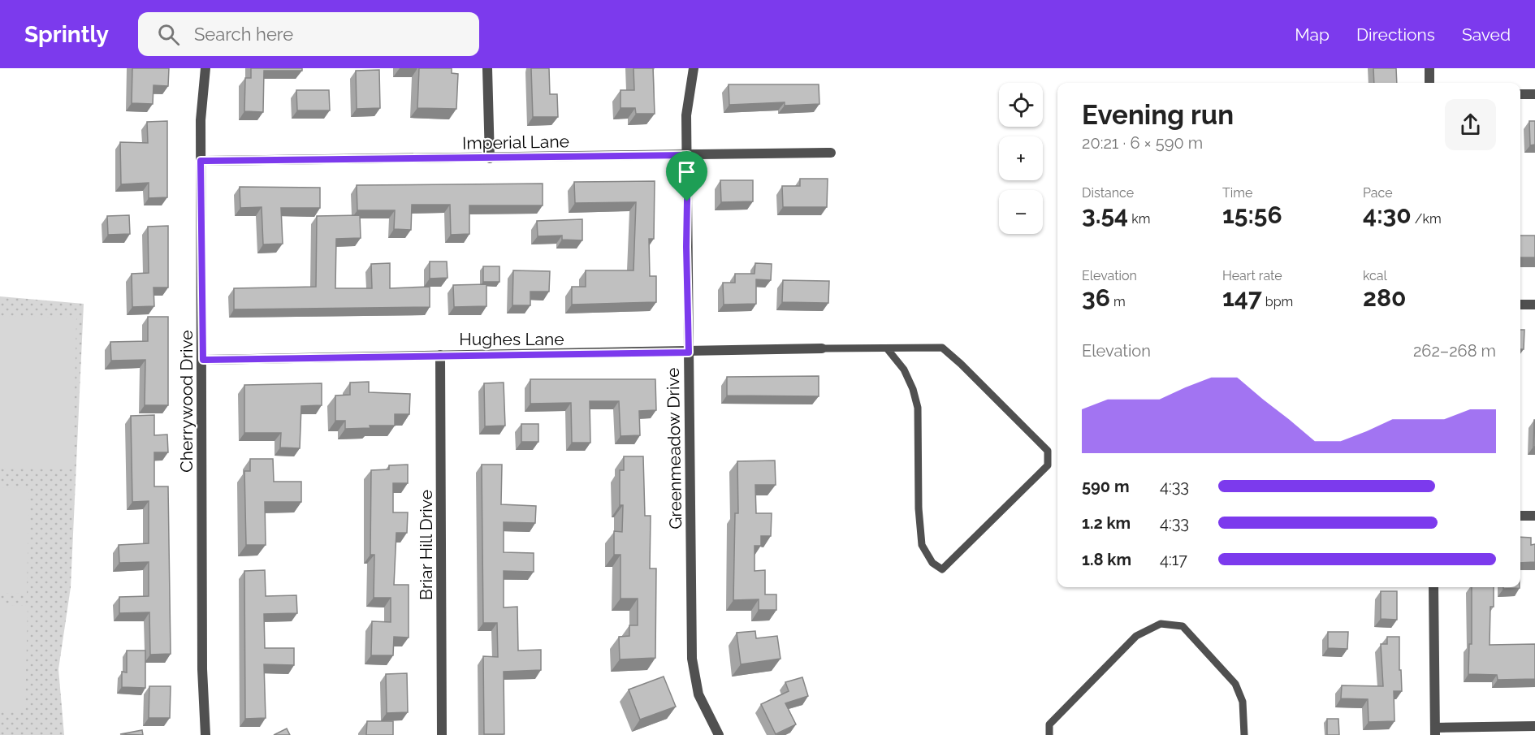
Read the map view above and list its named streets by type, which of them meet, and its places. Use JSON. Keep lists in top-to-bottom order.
{
  "streets": {
    "street": [
      "Imperial Lane",
      "Hughes Lane",
      "Cherrywood Drive",
      "Greenmeadow Drive",
      "Briar Hill Drive"
    ]
  },
  "crossings": [
    ["Imperial Lane", "Cherrywood Drive"],
    ["Imperial Lane", "Greenmeadow Drive"],
    ["Hughes Lane", "Cherrywood Drive"],
    ["Hughes Lane", "Greenmeadow Drive"],
    ["Hughes Lane", "Briar Hill Drive"]
  ],
  "page": {
    "header": "Sprintly",
    "search": "Search here",
    "nav": ["Map", "Directions", "Saved"],
    "map_buttons": ["+", "−"],
    "heading": ["Evening run", "20:21 · 6 × 590 m"],
    "stats": [
      ["Distance", "3.54 km"],
      ["Time", "15:56"],
      ["Pace", "4:30 /km"],
      ["Elevation", "36 m"],
      ["Heart rate", "147 bpm"],
      ["kcal", "280"]
    ],
    "chart": ["Elevation", "262–268 m"],
    "list": [
      {
        "name": "590 m",
        "note": "4:33"
      },
      {
        "name": "1.2 km",
        "note": "4:33"
      },
      {
        "name": "1.8 km",
        "note": "4:17"
      }
    ]
  }
}
